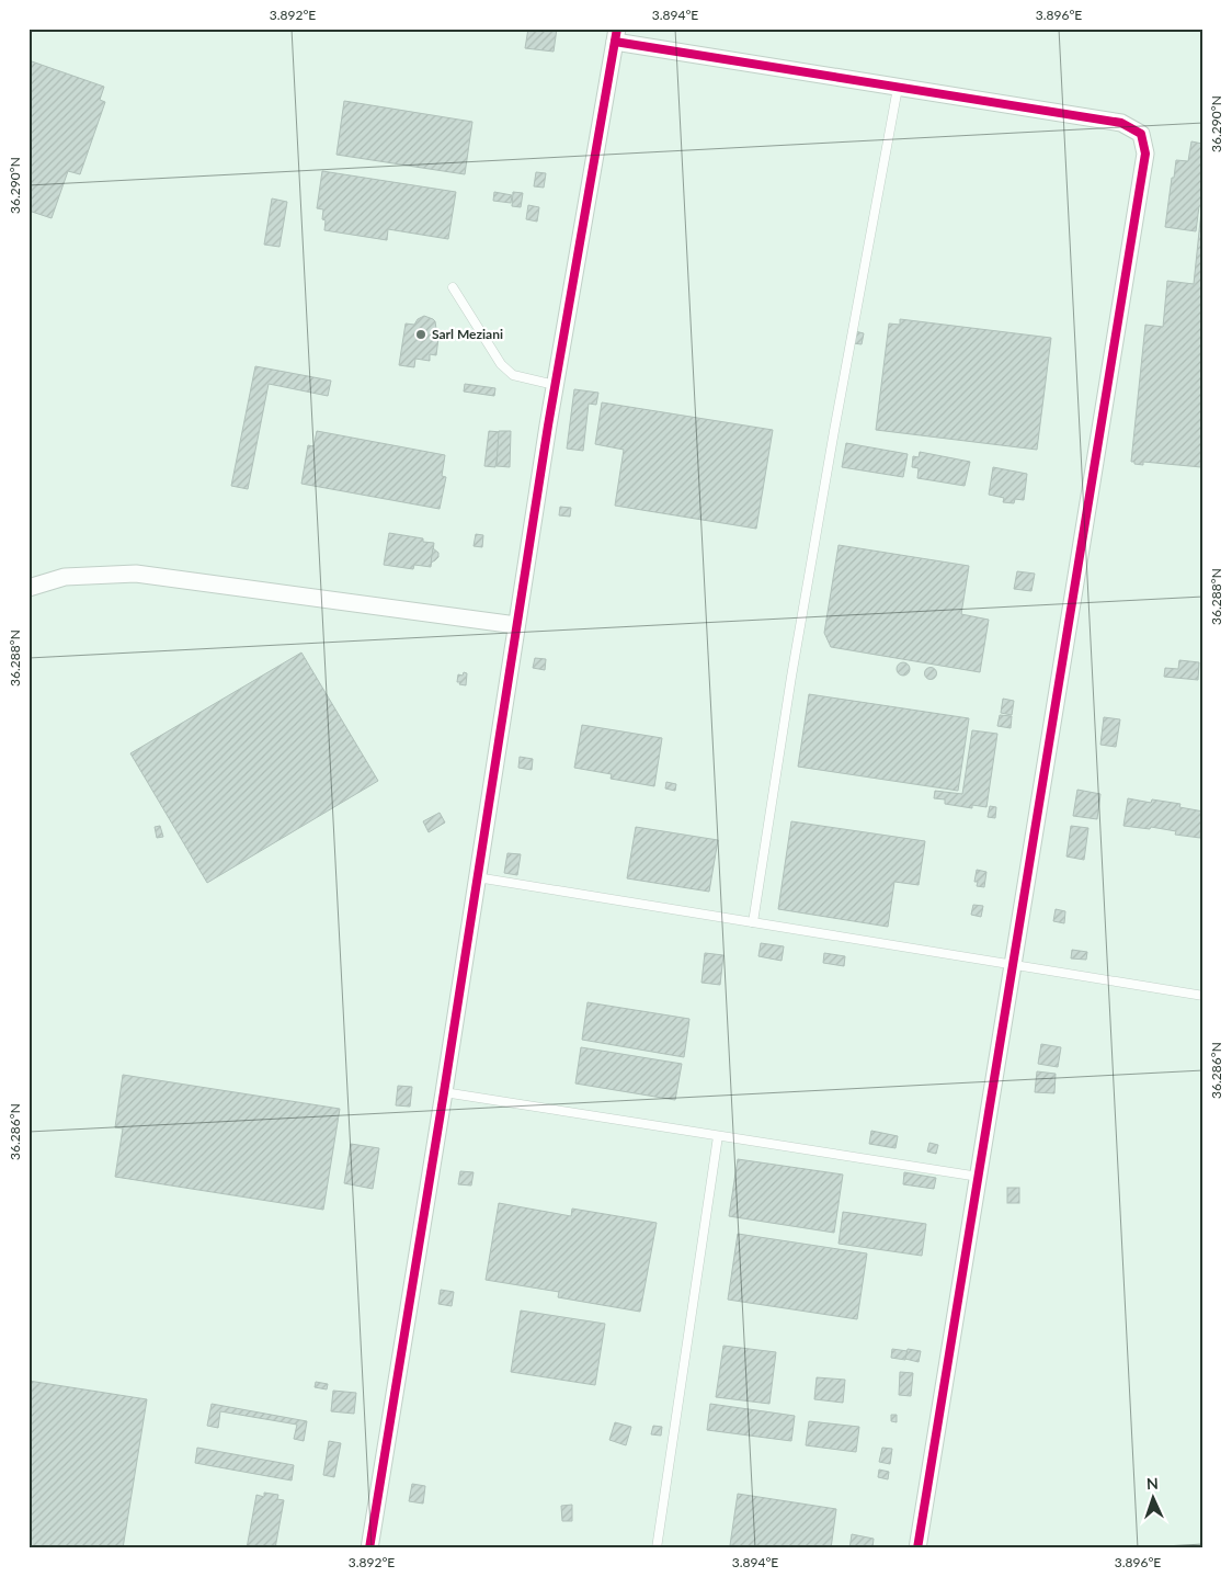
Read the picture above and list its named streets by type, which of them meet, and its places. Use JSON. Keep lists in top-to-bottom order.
{
  "places": ["Sarl Meziani"],
  "north": "top",
  "coordinates": [
    "3.892°E",
    "3.894°E",
    "3.896°E",
    "36.290°N",
    "36.288°N",
    "36.286°N"
  ]
}
